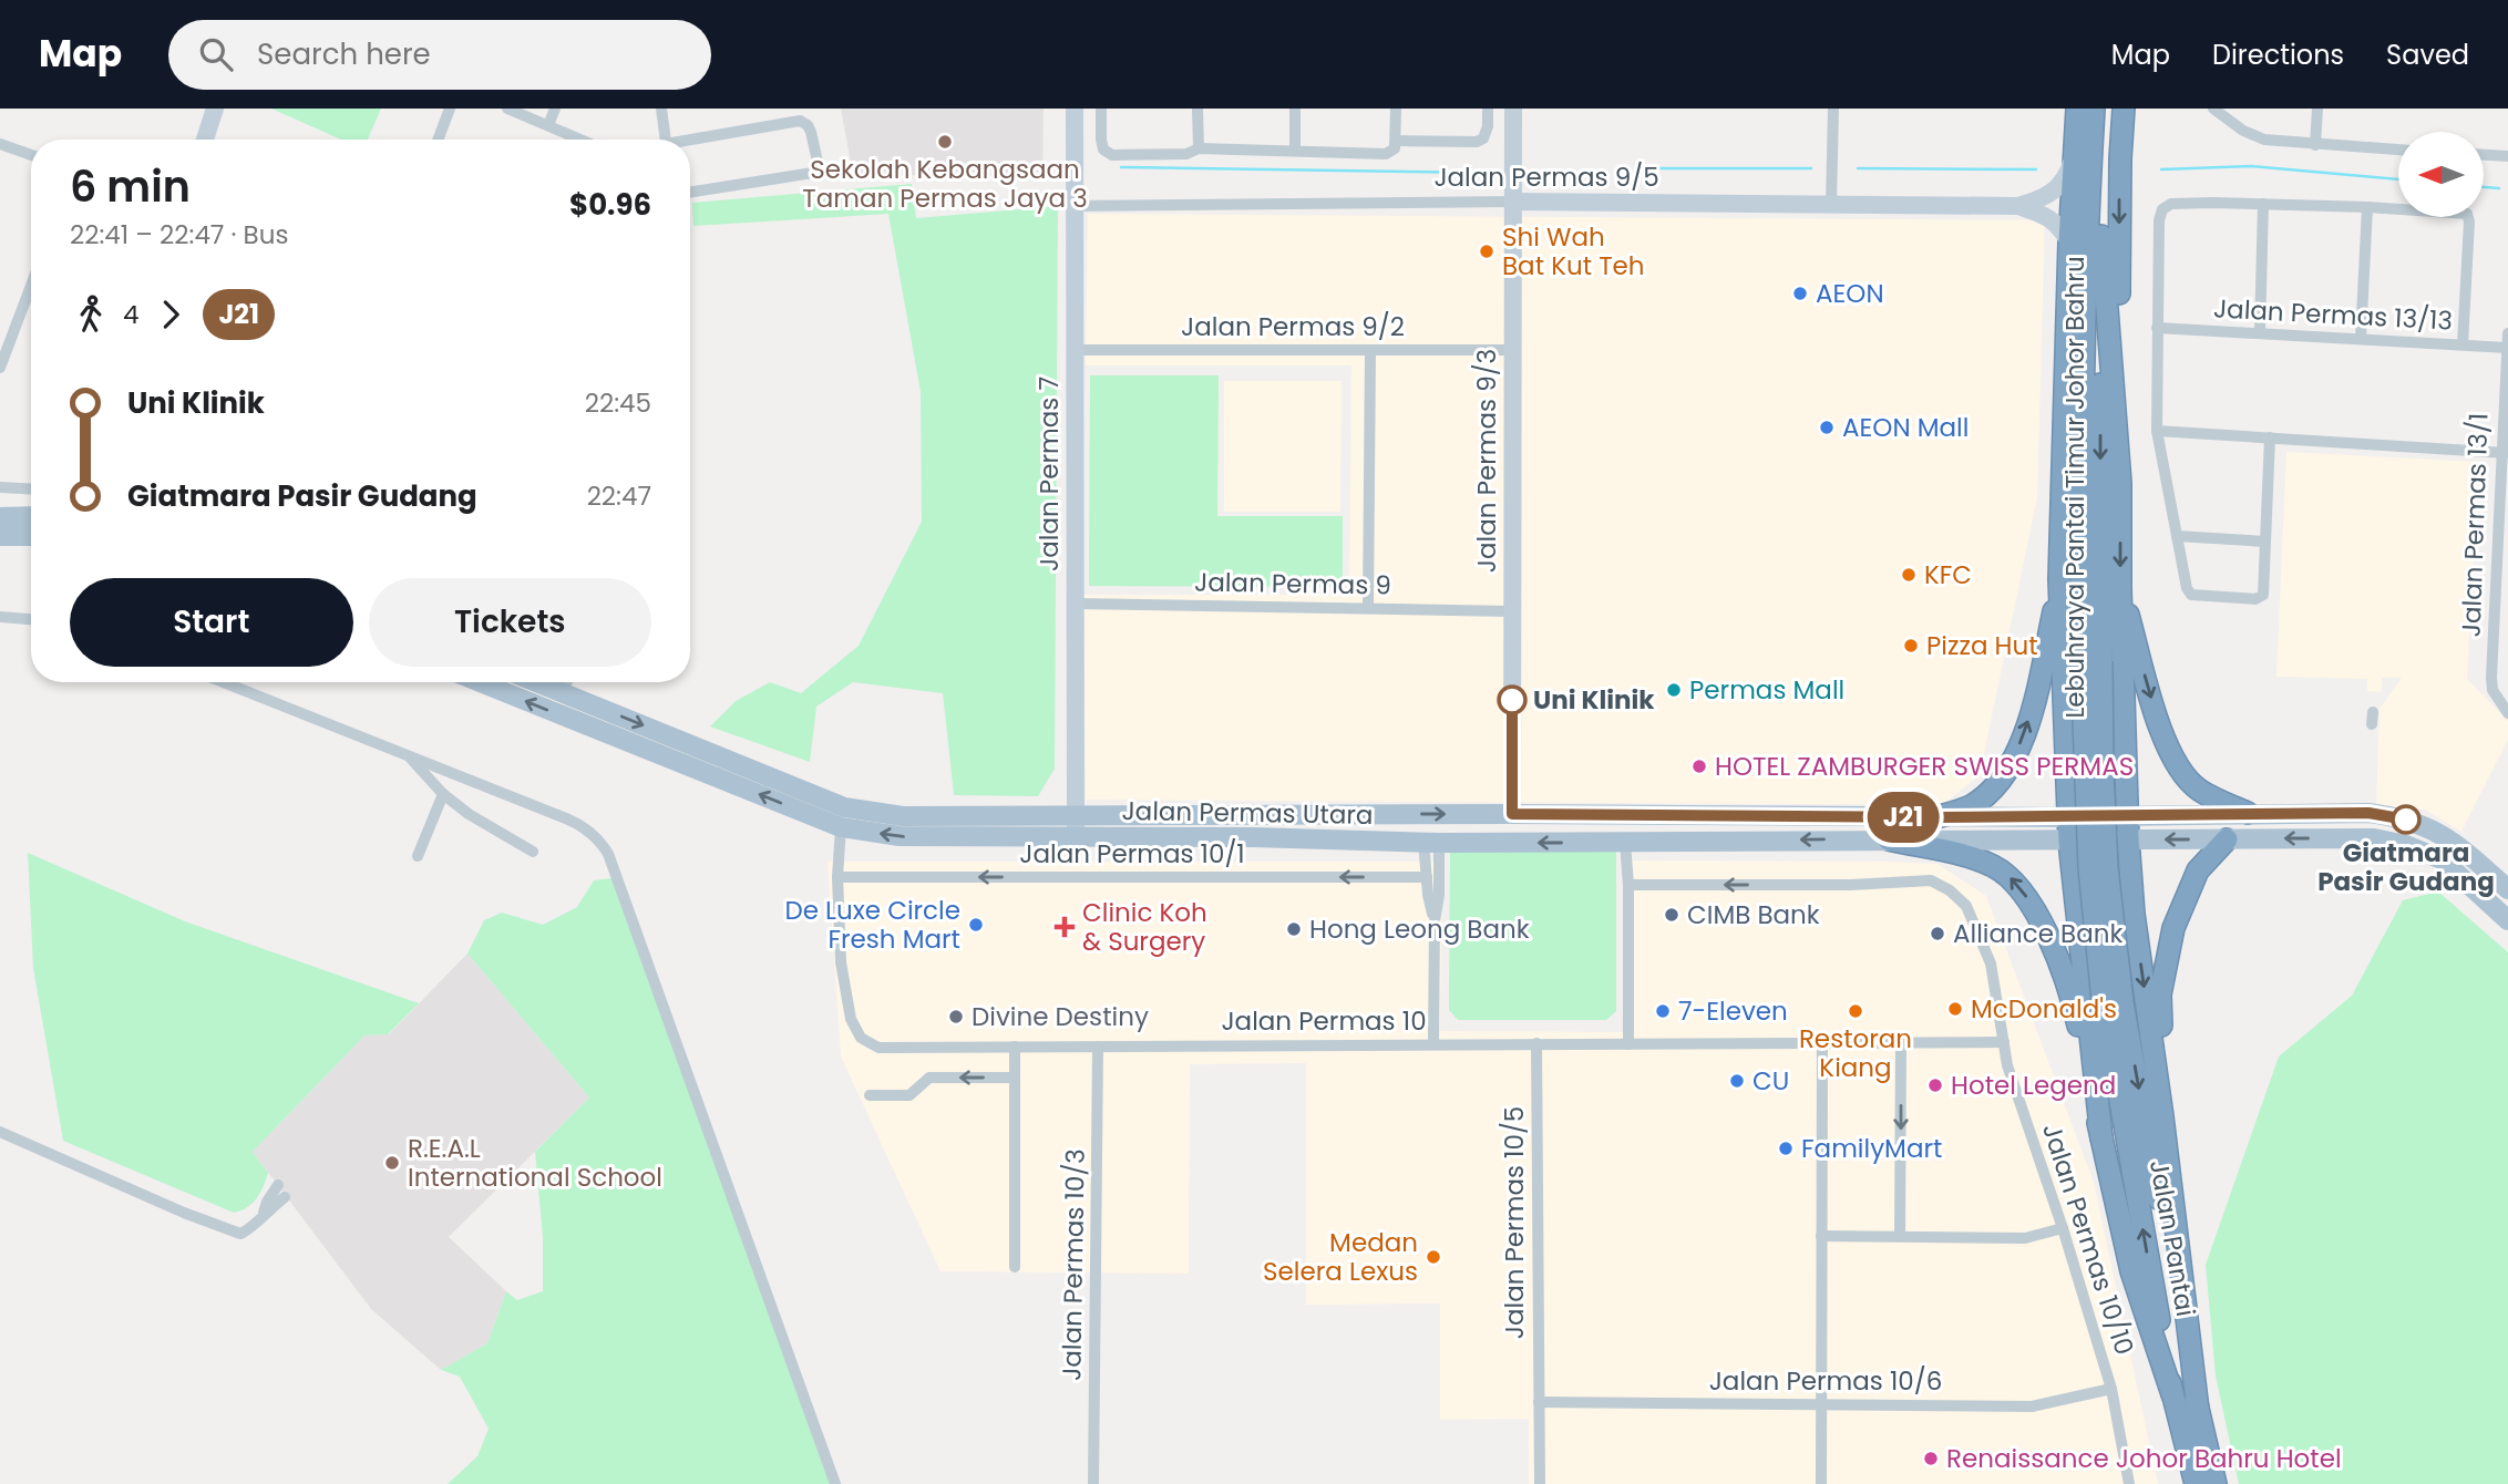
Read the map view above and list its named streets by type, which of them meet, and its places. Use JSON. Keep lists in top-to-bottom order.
{
  "streets": {
    "highway": ["Lebuhraya Pantai Timur Johor Bahru", "Jalan Pantai"],
    "main road": ["Jalan Permas Utara"],
    "street": [
      "Jalan Permas 9/5",
      "Jalan Permas 13/13",
      "Jalan Permas 9/2",
      "Jalan Permas 9/3",
      "Jalan Permas 7",
      "Jalan Permas 13/1",
      "Jalan Permas 9",
      "Jalan Permas 10/1",
      "Jalan Permas 10",
      "Jalan Permas 10/5",
      "Jalan Permas 10/10",
      "Jalan Permas 10/3",
      "Jalan Permas 10/6"
    ]
  },
  "crossings": [
    ["Jalan Permas 9/5", "Jalan Permas 9/3"],
    ["Jalan Permas 9/5", "Jalan Permas 7"],
    ["Jalan Permas 13/13", "Jalan Permas 13/1"],
    ["Jalan Permas 9/2", "Jalan Permas 9/3"],
    ["Jalan Permas 9/2", "Jalan Permas 7"],
    ["Jalan Permas 9/3", "Jalan Permas 9"],
    ["Jalan Permas 9/3", "Jalan Permas Utara"],
    ["Jalan Permas 7", "Jalan Permas 9"],
    ["Jalan Permas 7", "Jalan Permas Utara"],
    ["Lebuhraya Pantai Timur Johor Bahru", "Jalan Pantai"],
    ["Jalan Permas Utara", "Jalan Permas 10"],
    ["Jalan Permas 10/1", "Jalan Permas 10"],
    ["Jalan Permas 10", "Jalan Permas 10/5"],
    ["Jalan Permas 10", "Jalan Permas 10/10"],
    ["Jalan Permas 10", "Jalan Permas 10/3"],
    ["Jalan Permas 10/5", "Jalan Permas 10/6"],
    ["Jalan Permas 10/10", "Jalan Permas 10/6"]
  ],
  "one_way": ["Jalan Permas 10/1", "Jalan Permas 10/10"],
  "places": {
    "other": [
      "Sekolah Kebangsaan Taman Permas Jaya 3",
      "Shi Wah Bat Kut Teh",
      "AEON",
      "AEON Mall",
      "KFC",
      "Pizza Hut",
      "Permas Mall",
      "Uni Klinik",
      "HOTEL ZAMBURGER SWISS PERMAS",
      "Giatmara Pasir Gudang",
      "CIMB Bank",
      "De Luxe Circle Fresh Mart",
      "Hong Leong Bank",
      "Alliance Bank",
      "McDonald's",
      "7-Eleven",
      "Restoran Kiang",
      "Divine Destiny",
      "CU",
      "Hotel Legend",
      "FamilyMart",
      "R.E.A.L International School",
      "Medan Selera Lexus",
      "Renaissance Johor Bahru Hotel"
    ],
    "health": ["Clinic Koh & Surgery"]
  },
  "lines": ["bus line J21"],
  "north": "left",
  "page": {
    "header": "Map",
    "search": "Search here",
    "nav": ["Map", "Directions", "Saved"],
    "on_map": "J21",
    "heading": ["6 min", "22:41 – 22:47 · Bus", "$0.96"],
    "legs": ["4", "J21"],
    "list": [
      {
        "name": "Uni Klinik",
        "value": "22:45"
      },
      {
        "name": "Giatmara Pasir Gudang",
        "value": "22:47"
      }
    ],
    "buttons": ["Start", "Tickets"]
  }
}
